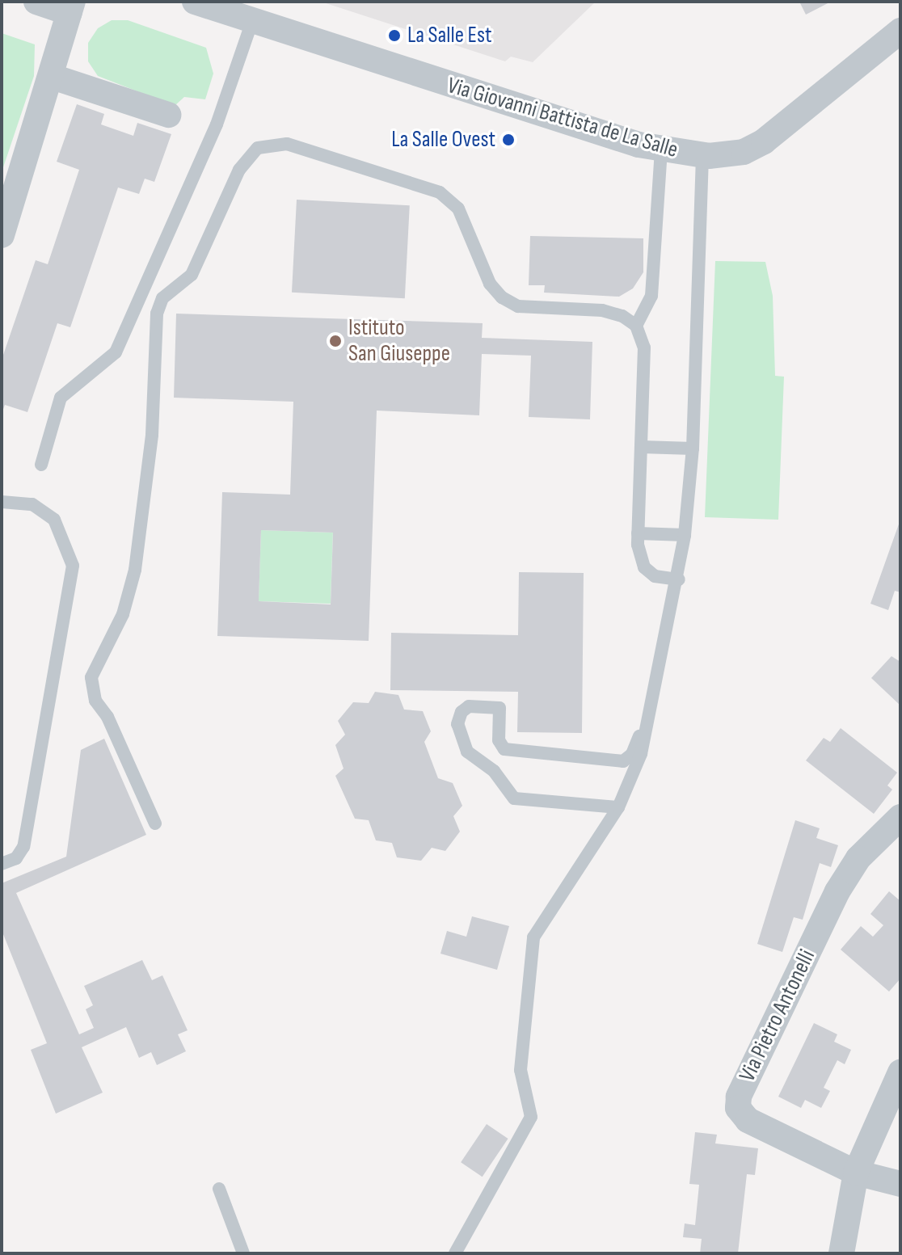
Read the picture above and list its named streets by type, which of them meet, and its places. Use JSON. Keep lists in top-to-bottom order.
{
  "streets": {
    "street": ["Via Giovanni Battista de La Salle", "Via Pietro Antonelli"]
  },
  "places": ["La Salle Est", "La Salle Ovest", "Istituto San Giuseppe"]
}
